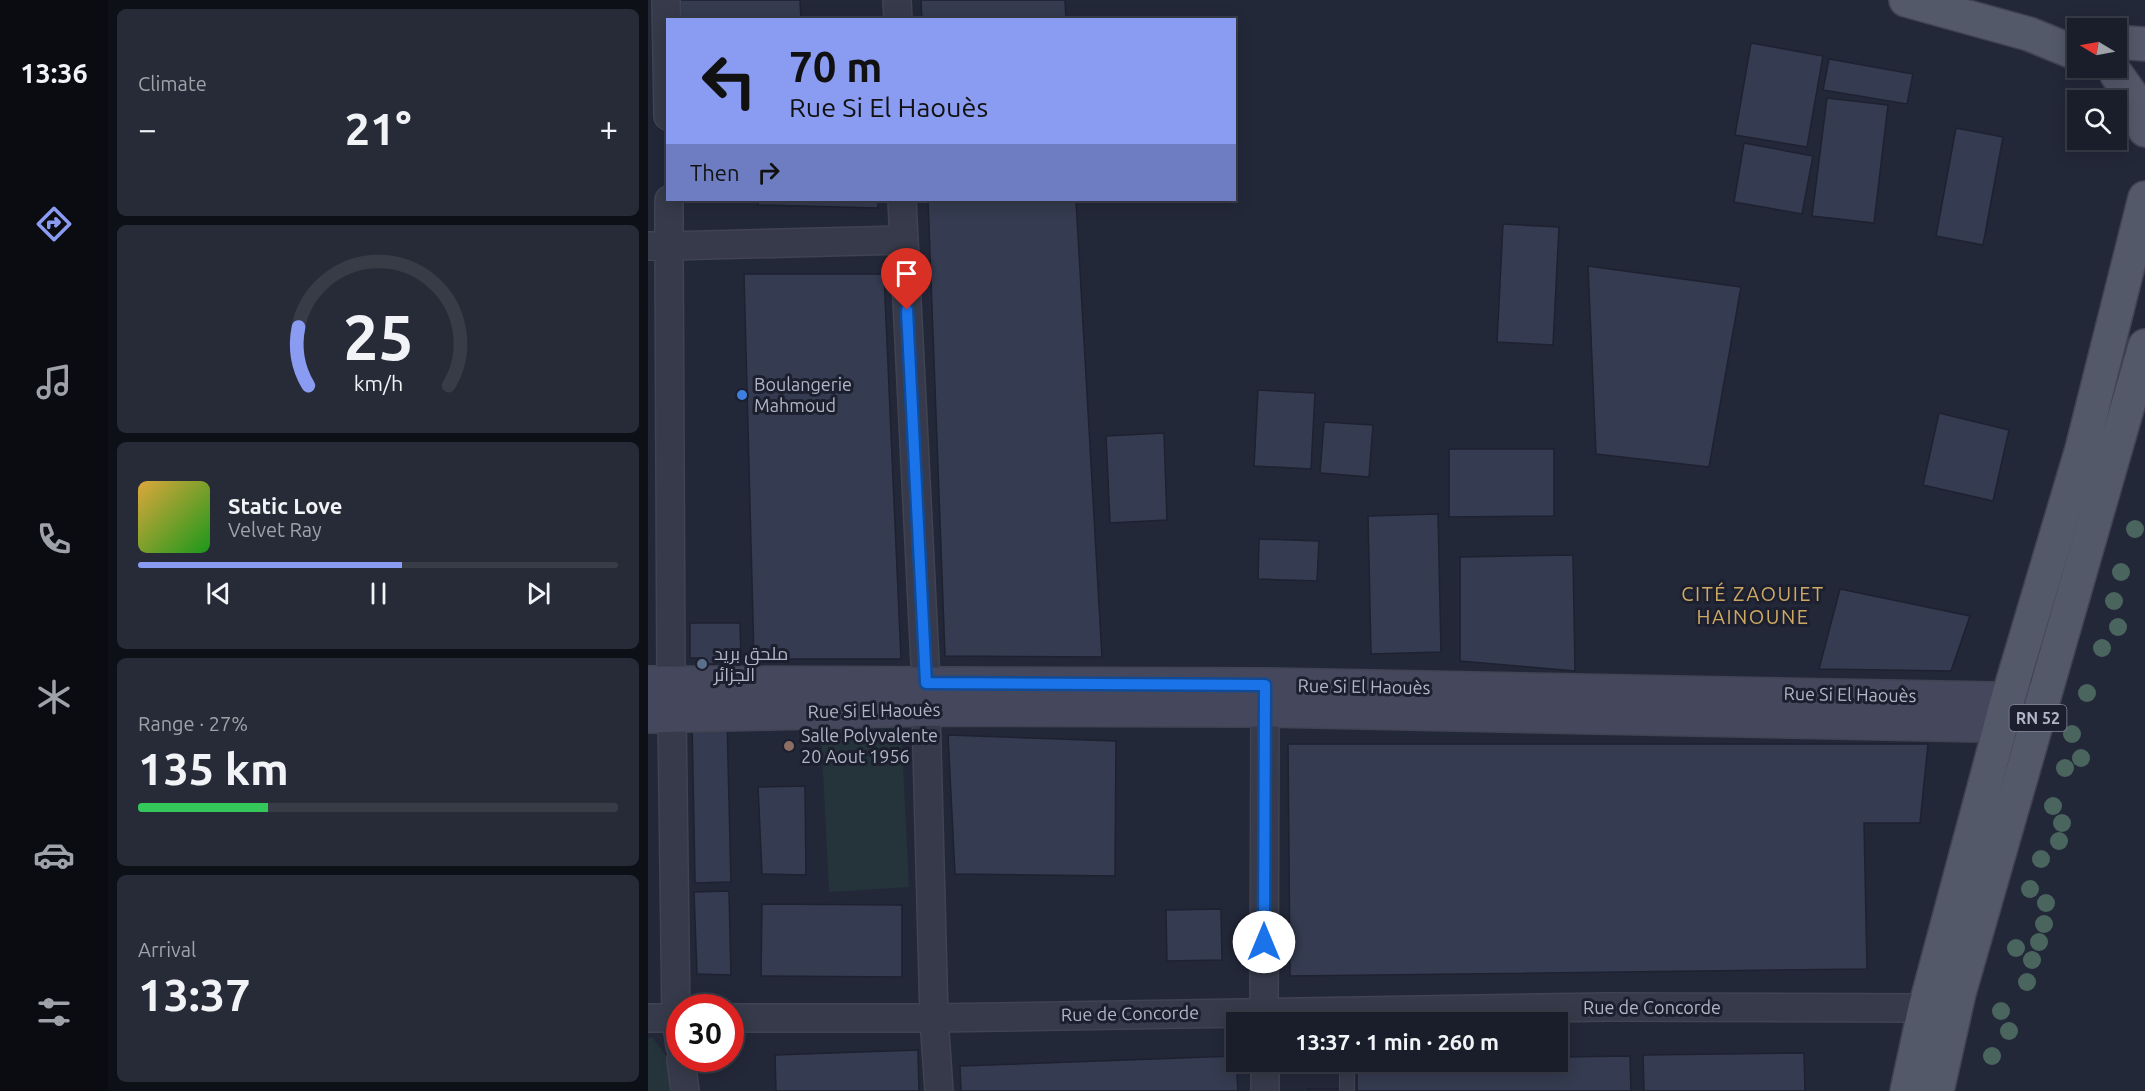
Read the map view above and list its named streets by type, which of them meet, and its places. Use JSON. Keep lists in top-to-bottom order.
{
  "streets": {
    "main road": ["RN 52"],
    "street": ["Rue Si El Haouès", "Rue de Concorde"]
  },
  "crossings": [
    ["Rue Si El Haouès", "RN 52"],
    ["RN 52", "Rue de Concorde"]
  ],
  "districts": ["CITÉ ZAOUIET HAINOUNE"],
  "places": ["Boulangerie Mahmoud", "ملحق بريد الجزائر", "Salle Polyvalente 20 Aout 1956"],
  "north": "left",
  "page": {
    "tabs": "13:36",
    "tile": [
      "Climate",
      ["Range · 27%", "135 km"],
      ["Arrival", "13:37"]
    ],
    "turn": ["70 m", "Rue Si El Haouès"],
    "heat": ["−", "21°", "+"],
    "then": "Then",
    "song": ["Static Love", "Velvet Ray"],
    "limit": "30",
    "trip": "13:37 · 1 min · 260 m",
    "gauge": ["25", "km/h"]
  }
}
